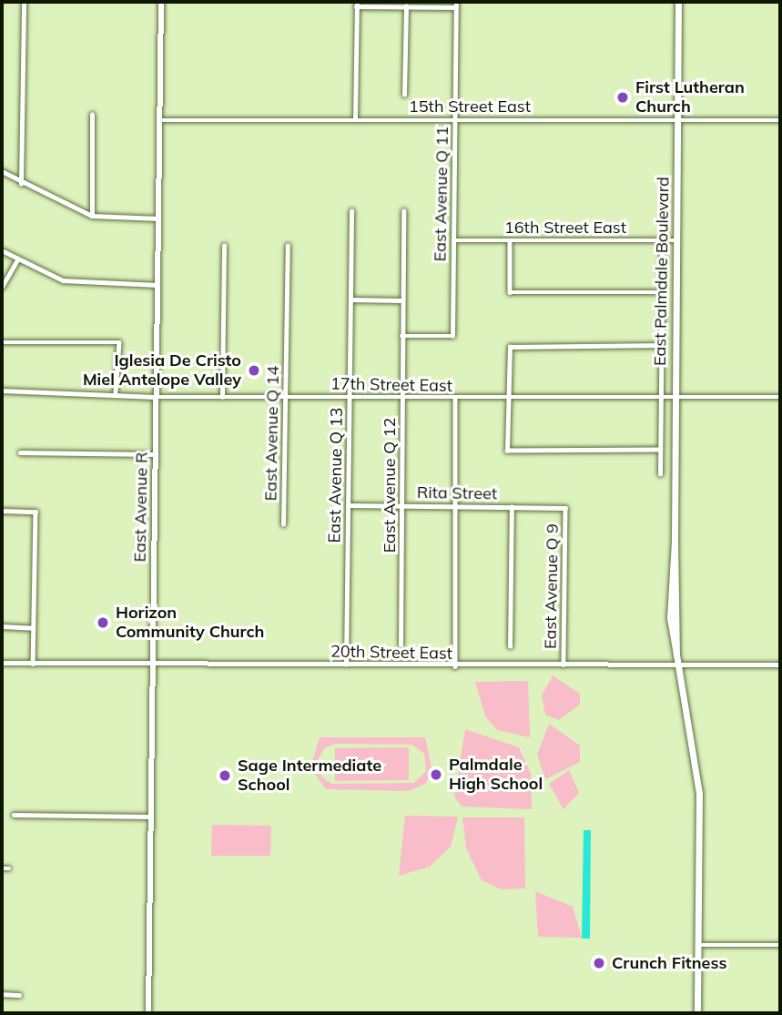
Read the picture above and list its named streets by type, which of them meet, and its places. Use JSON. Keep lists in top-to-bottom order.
{
  "streets": {
    "highway": ["East Palmdale Boulevard"],
    "main road": ["East Avenue R"],
    "street": [
      "15th Street East",
      "East Avenue Q 11",
      "16th Street East",
      "17th Street East",
      "East Avenue Q 14",
      "East Avenue Q 13",
      "East Avenue Q 12",
      "Rita Street",
      "East Avenue Q 9",
      "20th Street East"
    ]
  },
  "crossings": [
    ["15th Street East", "East Avenue Q 11"],
    ["15th Street East", "East Palmdale Boulevard"],
    ["15th Street East", "East Avenue R"],
    ["East Avenue Q 11", "16th Street East"],
    ["East Avenue Q 11", "East Avenue Q 12"],
    ["16th Street East", "East Palmdale Boulevard"],
    ["East Palmdale Boulevard", "17th Street East"],
    ["East Palmdale Boulevard", "20th Street East"],
    ["17th Street East", "East Avenue Q 14"],
    ["17th Street East", "East Avenue Q 13"],
    ["17th Street East", "East Avenue Q 12"],
    ["17th Street East", "East Avenue R"],
    ["East Avenue Q 13", "Rita Street"],
    ["East Avenue Q 13", "20th Street East"],
    ["East Avenue Q 12", "Rita Street"],
    ["Rita Street", "East Avenue Q 9"],
    ["East Avenue R", "20th Street East"],
    ["East Avenue Q 9", "20th Street East"]
  ],
  "places": [
    "First Lutheran Church",
    "Iglesia De Cristo Miel Antelope Valley",
    "Horizon Community Church",
    "Palmdale High School",
    "Sage Intermediate School",
    "Crunch Fitness"
  ]
}
